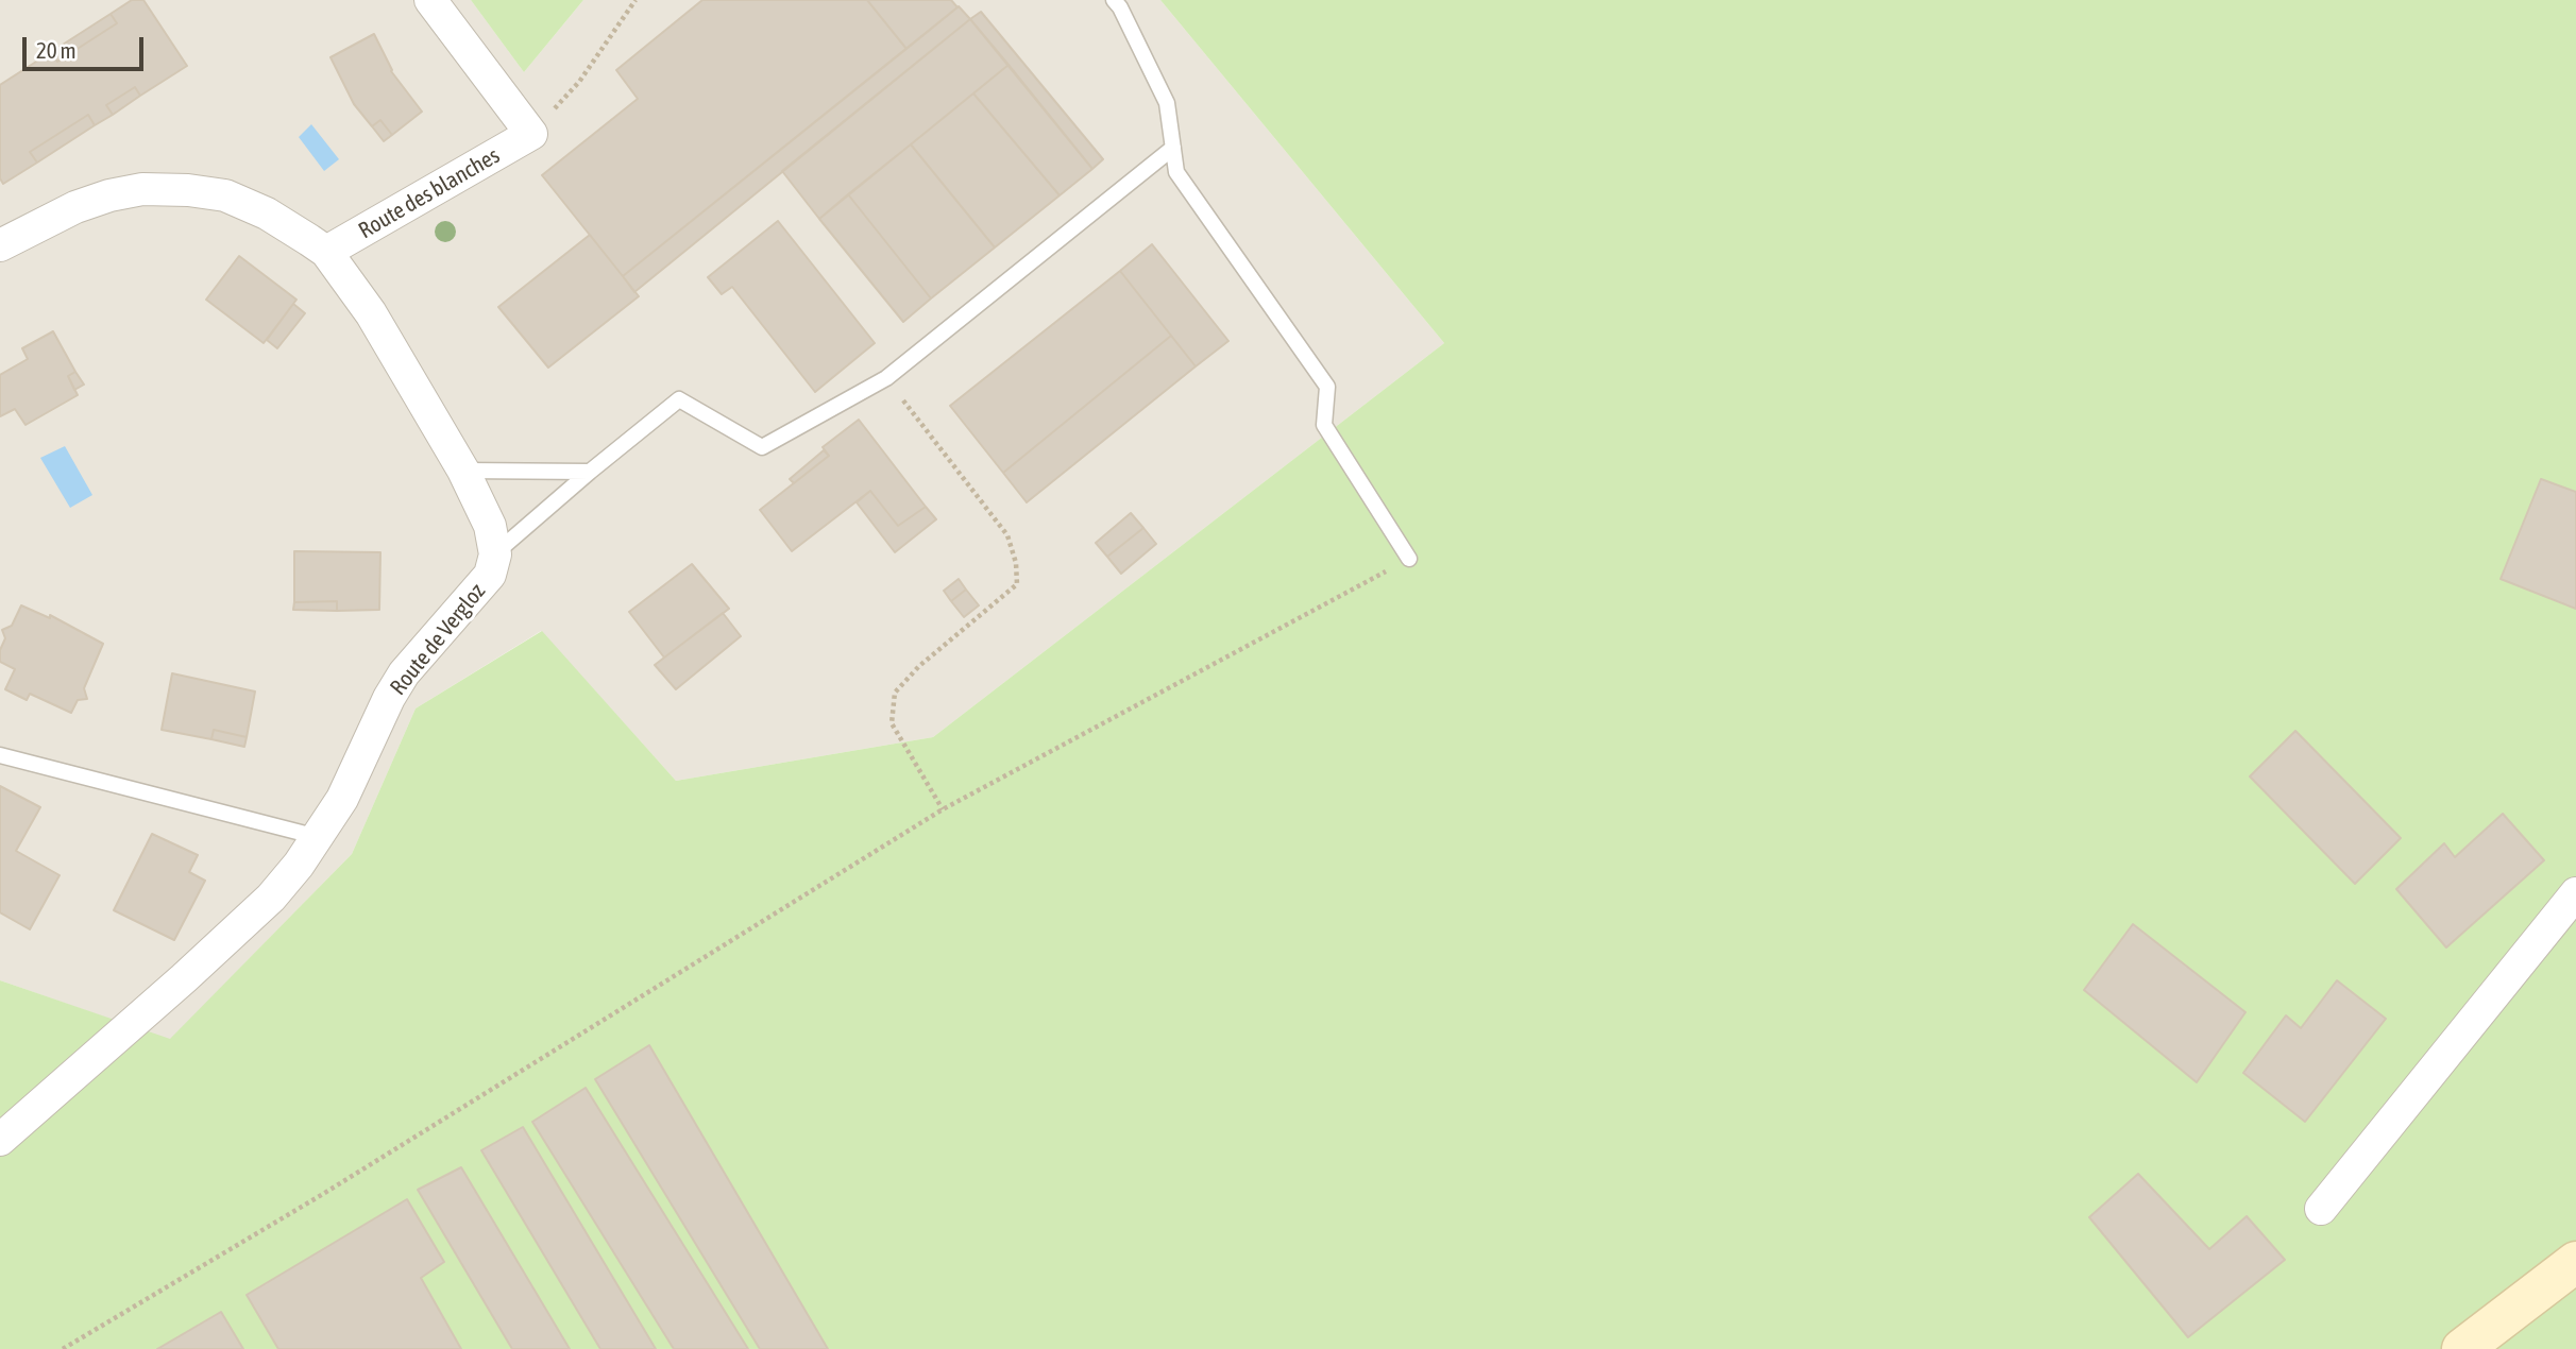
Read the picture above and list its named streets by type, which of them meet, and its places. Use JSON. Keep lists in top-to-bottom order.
{
  "streets": {
    "street": ["Route des blanches", "Route de Vergloz"]
  },
  "scale_bar": "20 m"
}
